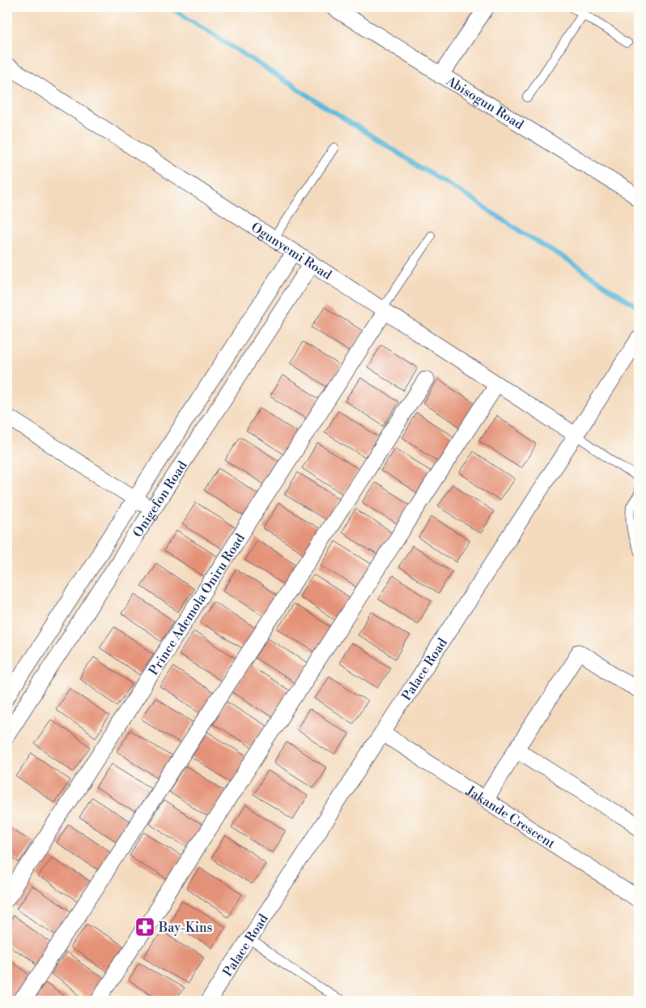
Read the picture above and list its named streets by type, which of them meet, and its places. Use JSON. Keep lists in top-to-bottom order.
{
  "streets": {
    "street": [
      "Abisogun Road",
      "Ogunyemi Road",
      "Onigefon Road",
      "Prince Ademola Oniru Road",
      "Palace Road",
      "Jakande Crescent"
    ]
  },
  "crossings": [
    ["Ogunyemi Road", "Onigefon Road"],
    ["Ogunyemi Road", "Prince Ademola Oniru Road"],
    ["Ogunyemi Road", "Palace Road"],
    ["Palace Road", "Jakande Crescent"]
  ],
  "places": {
    "pharmacy": ["Bay-Kins"]
  }
}
